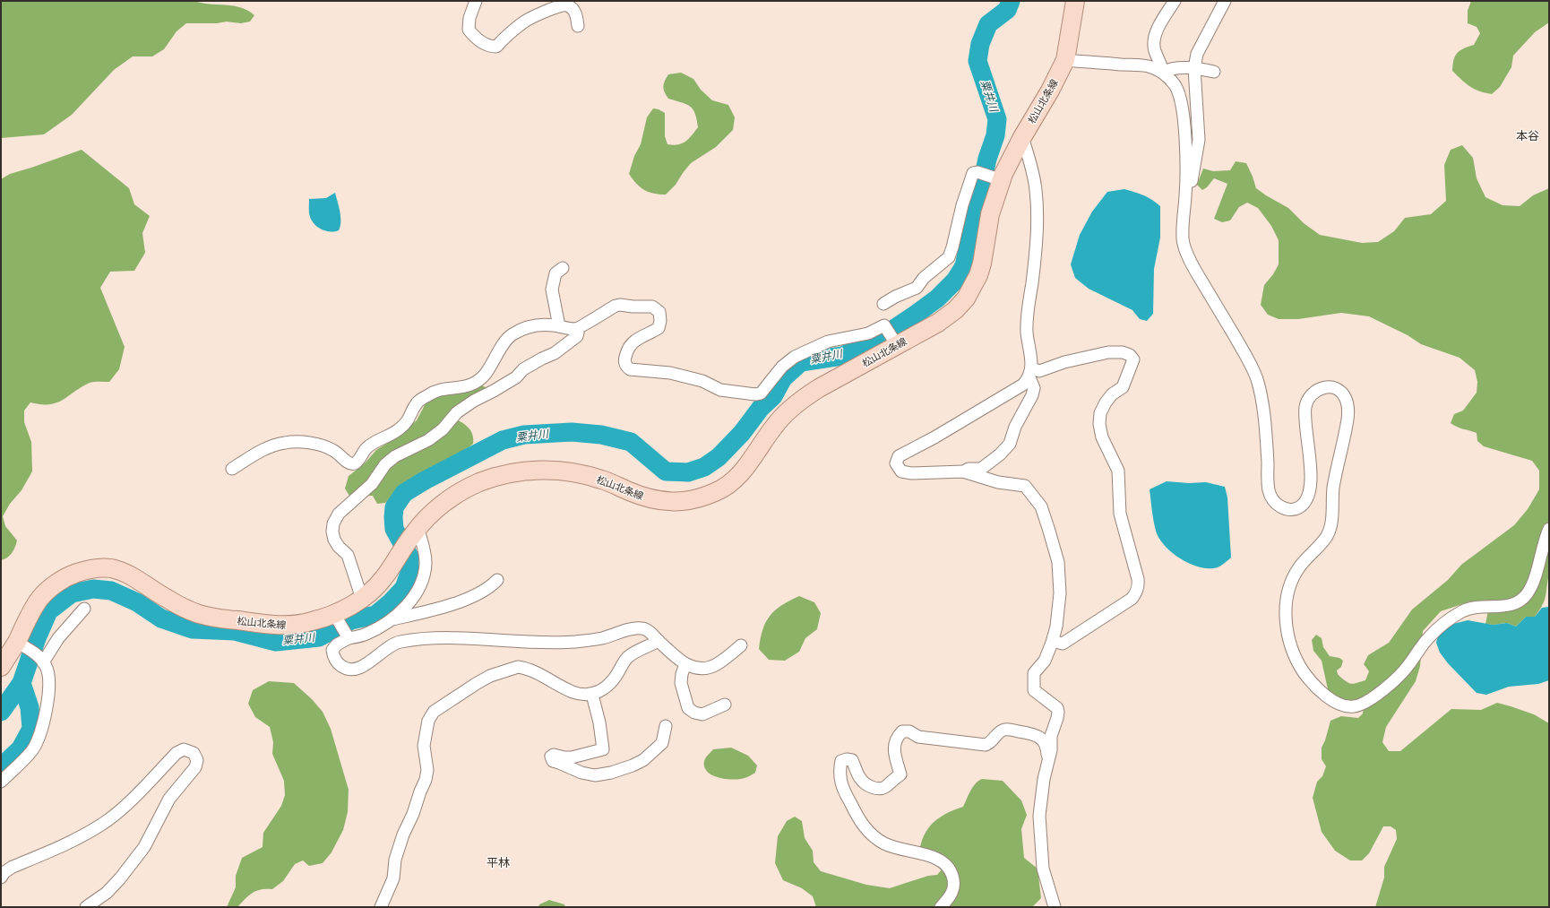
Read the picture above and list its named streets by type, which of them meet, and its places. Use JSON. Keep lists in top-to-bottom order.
{
  "streets": {
    "main road": ["松山北条線"]
  },
  "districts": ["本谷", "平林"],
  "water": ["粟井川"]
}
